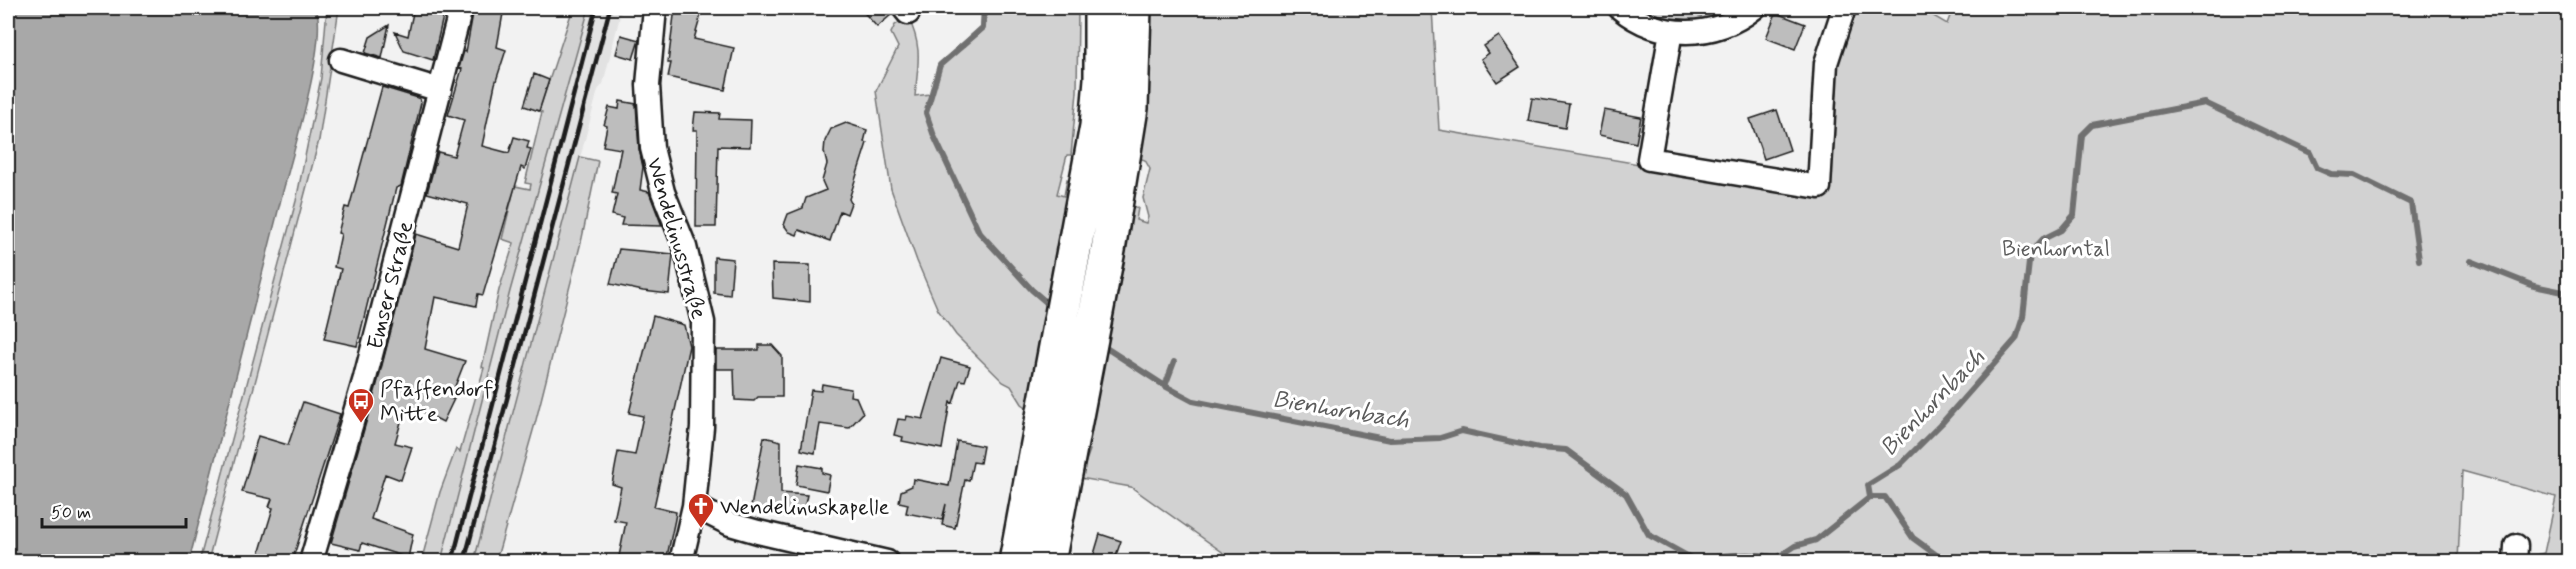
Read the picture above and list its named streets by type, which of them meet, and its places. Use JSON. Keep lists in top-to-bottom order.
{
  "streets": {
    "street": ["Wendelinusstraße", "Emser Straße"]
  },
  "water": ["Bienhornbach"],
  "parks": ["Bienhorntal"],
  "places": {
    "bus stop": ["Pfaffendorf Mitte"],
    "church": ["Wendelinuskapelle"]
  },
  "scale_bar": "50 m"
}
